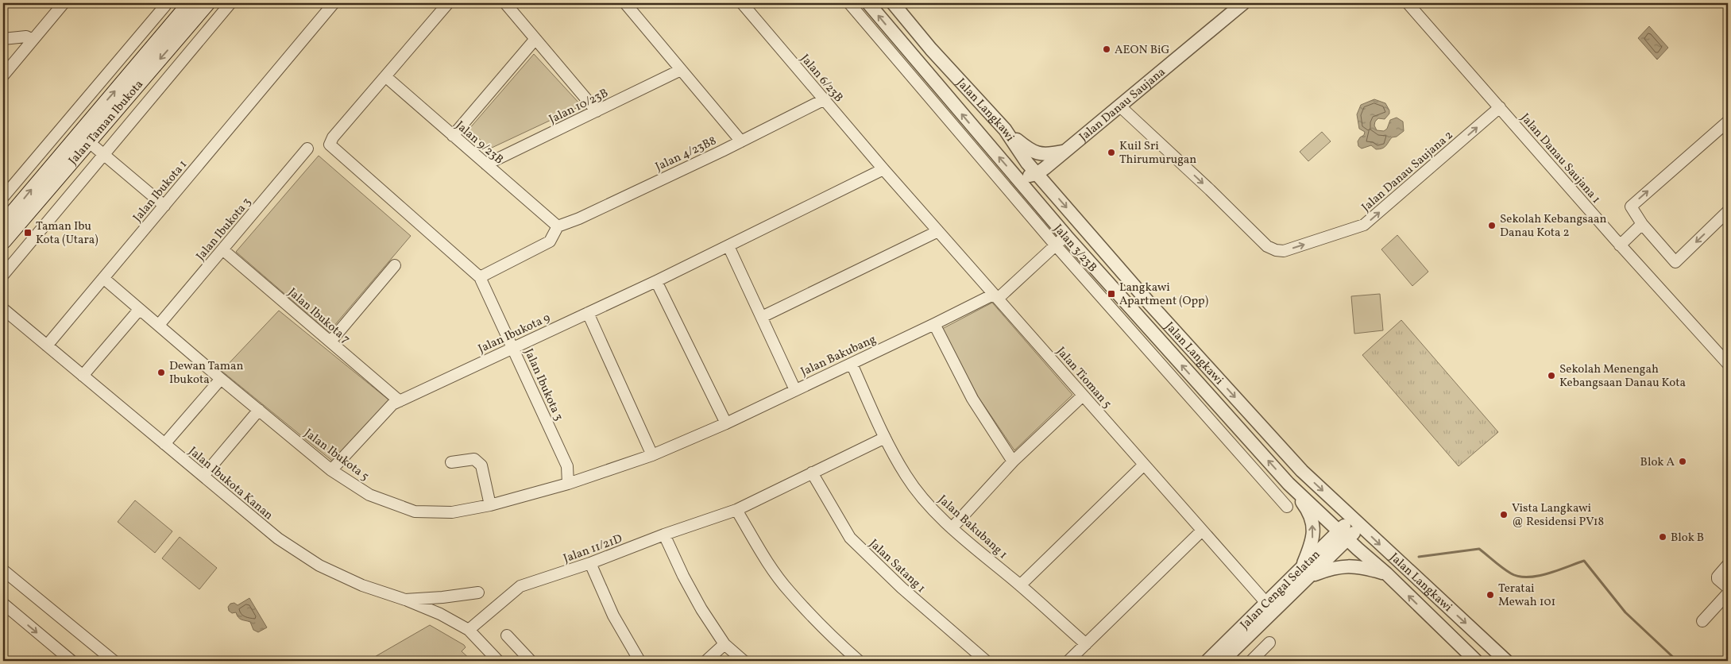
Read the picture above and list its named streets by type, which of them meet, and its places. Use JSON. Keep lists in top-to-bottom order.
{
  "streets": {
    "main road": ["Jalan Taman Ibukota"],
    "street": [
      "Jalan 6/23B",
      "Jalan Danau Saujana",
      "Jalan 10/23B",
      "Jalan Langkawi",
      "Jalan 9/23B",
      "Jalan 4/23B8",
      "Jalan Danau Saujana 1",
      "Jalan Danau Saujana 2",
      "Jalan Ibukota 1",
      "Jalan Ibukota 3",
      "Jalan 3/23B",
      "Jalan Ibukota 7",
      "Jalan Ibukota 9",
      "Jalan Bakubang",
      "Jalan Tioman 5",
      "Jalan Ibukota 5",
      "Jalan Ibukota Kanan",
      "Jalan Bakubang 1",
      "Jalan 11/21D",
      "Jalan Satang 1",
      "Jalan Cengal Selatan"
    ]
  },
  "crossings": [
    ["Jalan 6/23B", "Jalan 4/23B8"],
    ["Jalan 6/23B", "Jalan Ibukota 9"],
    ["Jalan 6/23B", "Jalan Tioman 5"],
    ["Jalan Danau Saujana", "Jalan Langkawi"],
    ["Jalan Danau Saujana", "Jalan Danau Saujana 2"],
    ["Jalan 10/23B", "Jalan 9/23B"],
    ["Jalan Langkawi", "Jalan Bakubang"],
    ["Jalan Langkawi", "Jalan Cengal Selatan"],
    ["Jalan 9/23B", "Jalan 4/23B8"],
    ["Jalan Danau Saujana 1", "Jalan Danau Saujana 2"],
    ["Jalan Ibukota 1", "Jalan Ibukota 5"],
    ["Jalan Ibukota 1", "Jalan Ibukota Kanan"],
    ["Jalan Ibukota 3", "Jalan Ibukota 7"],
    ["Jalan Ibukota 3", "Jalan Ibukota 9"],
    ["Jalan Ibukota 3", "Jalan Ibukota 5"],
    ["Jalan 3/23B", "Jalan Bakubang"],
    ["Jalan Ibukota 7", "Jalan Ibukota 9"],
    ["Jalan Ibukota 9", "Jalan Tioman 5"],
    ["Jalan Ibukota 9", "Jalan Ibukota 5"],
    ["Jalan Bakubang", "Jalan Tioman 5"],
    ["Jalan Bakubang", "Jalan Ibukota 5"],
    ["Jalan Bakubang", "Jalan Bakubang 1"],
    ["Jalan Tioman 5", "Jalan Cengal Selatan"],
    ["Jalan Bakubang 1", "Jalan 11/21D"],
    ["Jalan 11/21D", "Jalan Satang 1"]
  ],
  "places": {
    "other": [
      "AEON BiG",
      "Kuil Sri Thirumurugan",
      "Sekolah Kebangsaan Danau Kota 2",
      "Dewan Taman Ibukota",
      "Sekolah Menengah Kebangsaan Danau Kota",
      "Blok A",
      "Vista Langkawi @ Residensi PV18",
      "Blok B",
      "Teratai Mewah 101"
    ],
    "transit": ["Taman Ibu Kota (Utara)", "Langkawi Apartment (Opp)"]
  }
}
